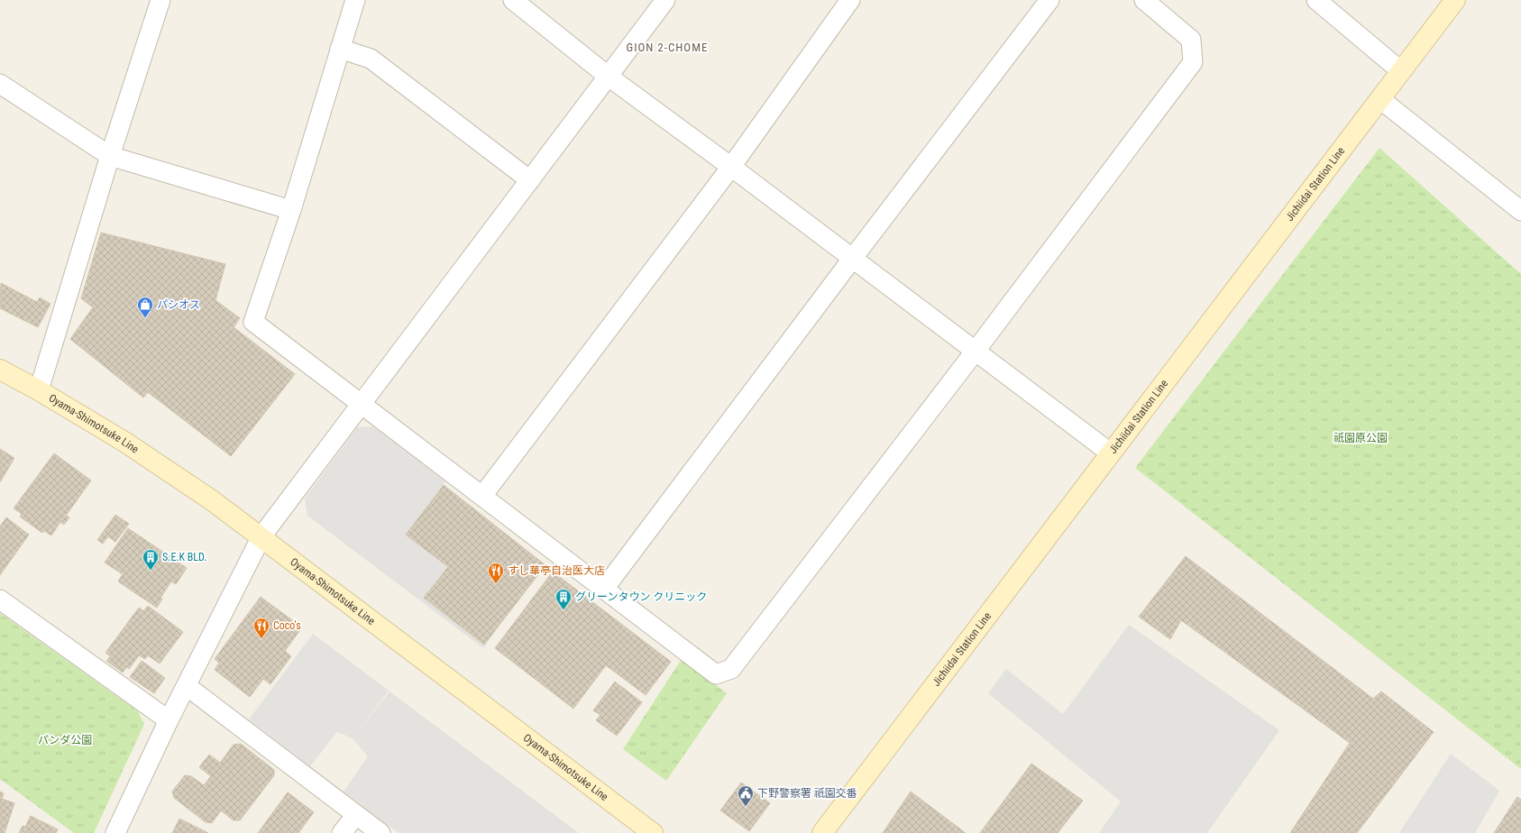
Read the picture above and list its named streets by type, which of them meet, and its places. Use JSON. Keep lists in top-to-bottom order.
{
  "streets": {
    "main road": ["Jichiidai Station Line", "Oyama-Shimotsuke Line"]
  },
  "districts": ["GION 2-CHOME"],
  "parks": ["祇園原公園", "パンダ公園"],
  "places": {
    "shop": ["パシオス"],
    "building": ["S.E.K BLD.", "グリーンタウン クリニック"],
    "restaurant": ["すし華亭自治医大店", "Coco's"],
    "public building": ["下野警察署 祇園交番"]
  }
}
